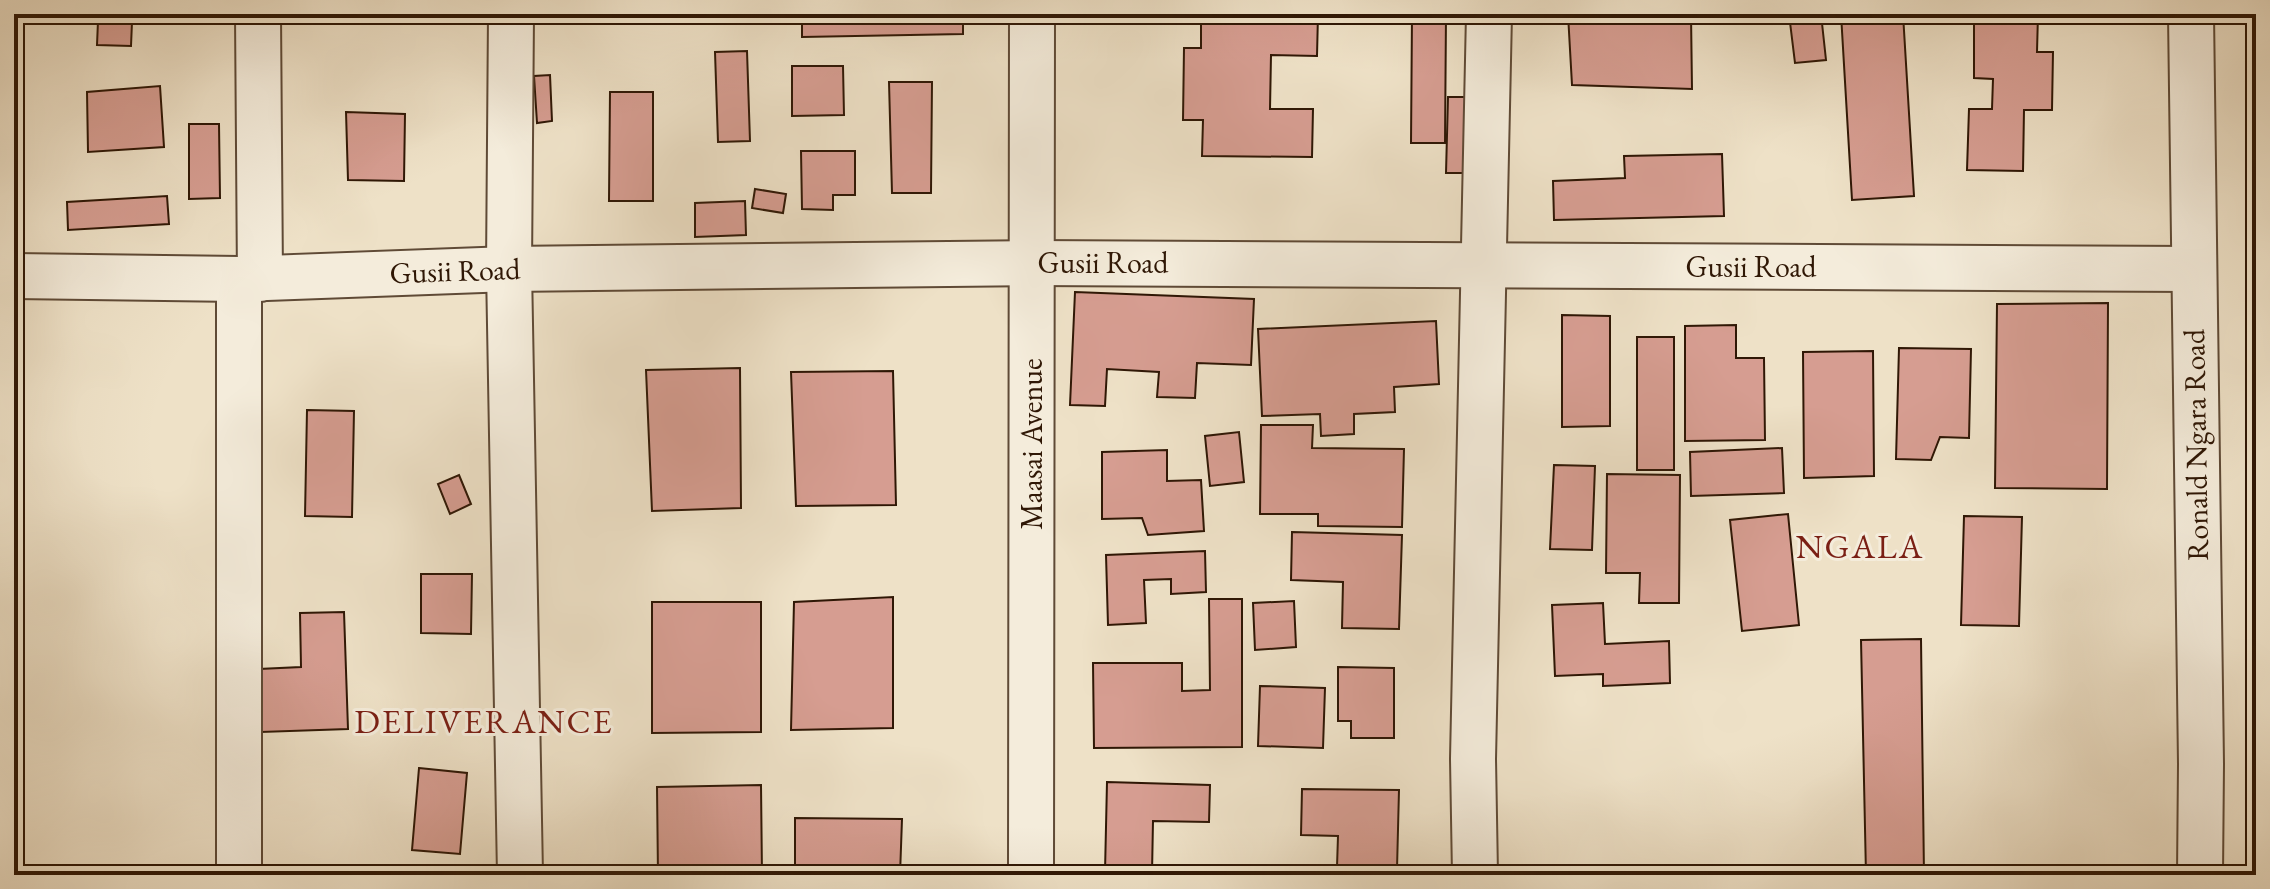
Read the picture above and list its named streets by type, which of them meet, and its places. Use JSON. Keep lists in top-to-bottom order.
{
  "streets": {
    "street": ["Gusii Road", "Maasai Avenue", "Ronald Ngara Road"]
  },
  "crossings": [
    ["Gusii Road", "Maasai Avenue"],
    ["Gusii Road", "Ronald Ngara Road"]
  ],
  "districts": ["NGALA", "DELIVERANCE"]
}
